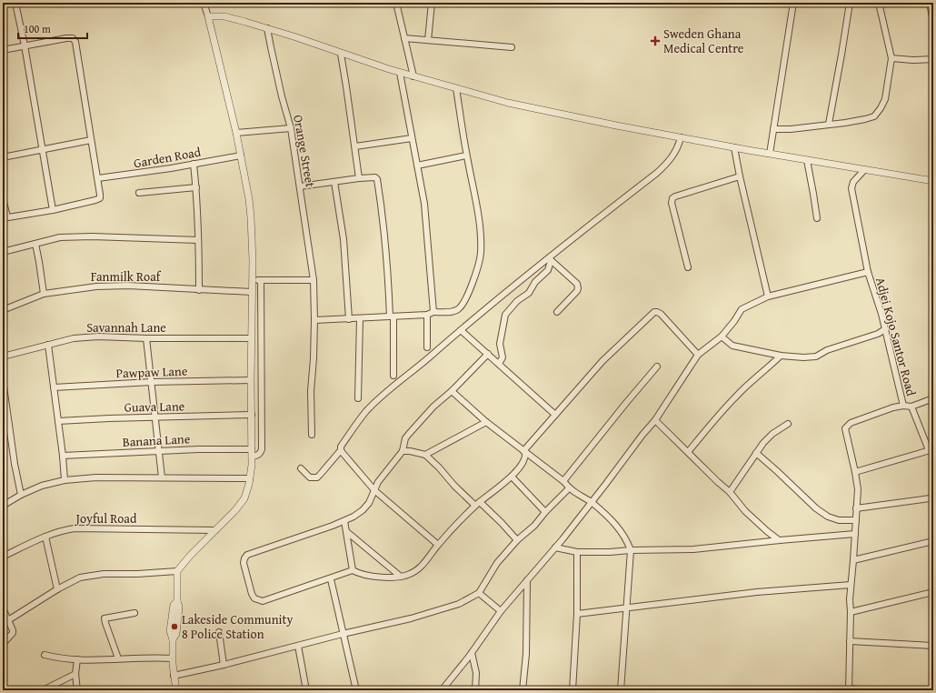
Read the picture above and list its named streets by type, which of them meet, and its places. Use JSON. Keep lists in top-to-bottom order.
{
  "streets": {
    "street": [
      "Orange Street",
      "Garden Road",
      "Fanmilk Roaf",
      "Savannah Lane",
      "Adjei Kojo Santor Road",
      "Pawpaw Lane",
      "Guava Lane",
      "Banana Lane",
      "Joyful Road"
    ]
  },
  "places": {
    "health": ["Sweden Ghana Medical Centre"],
    "other": ["Lakeside Community 8 Police Station"]
  },
  "scale_bar": "100 m"
}
